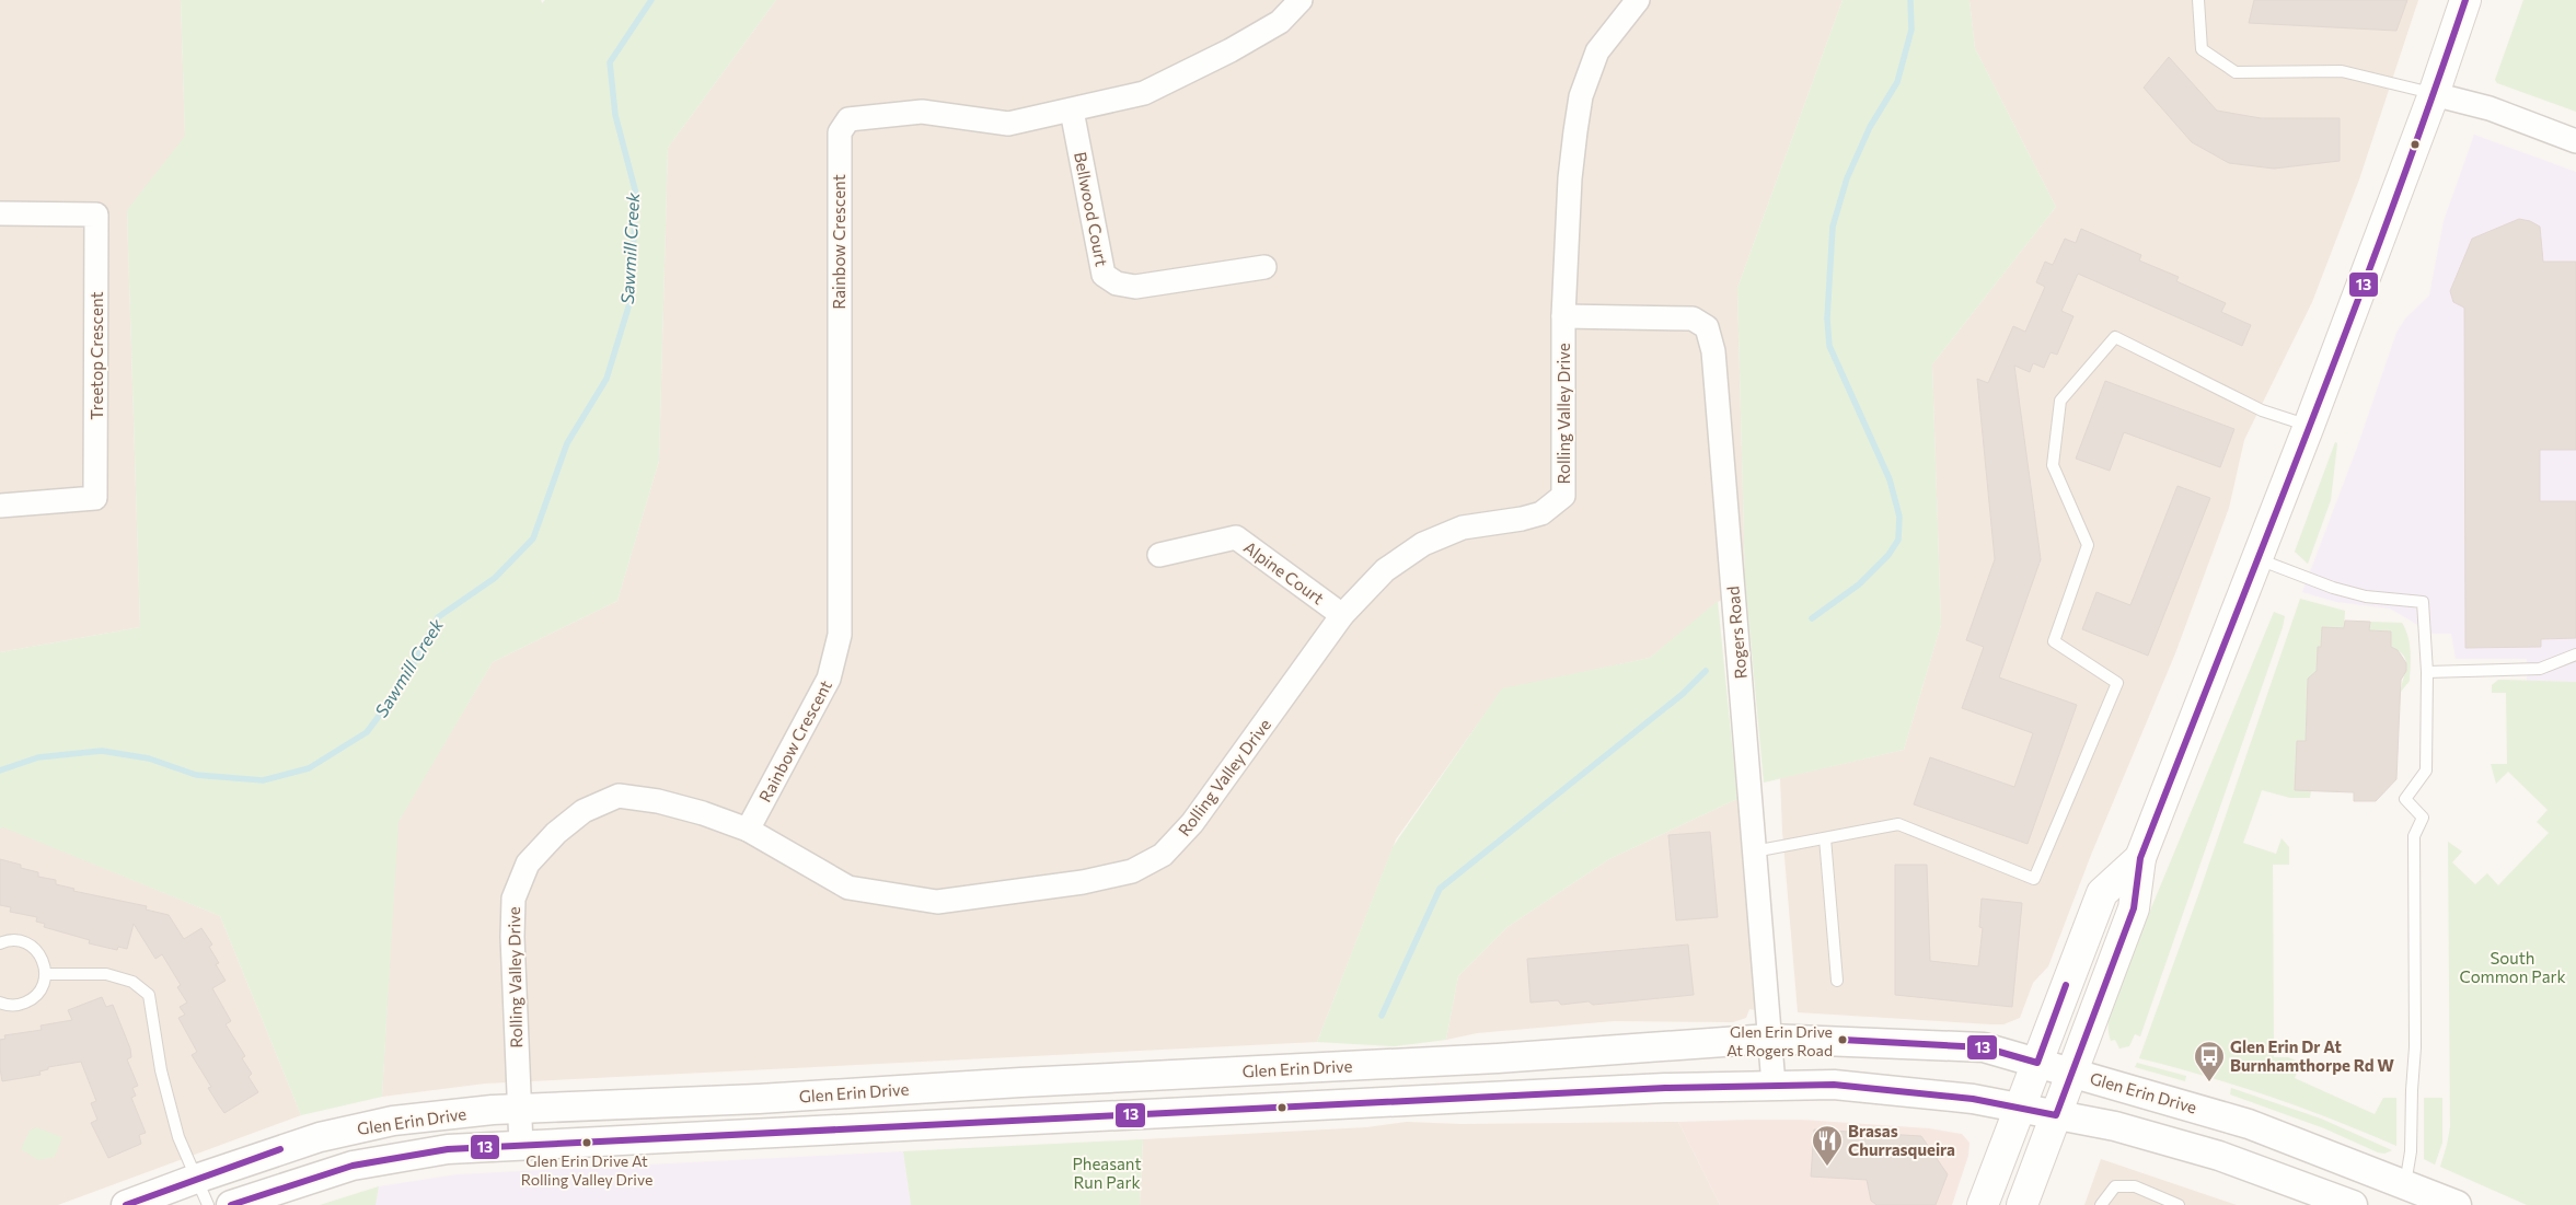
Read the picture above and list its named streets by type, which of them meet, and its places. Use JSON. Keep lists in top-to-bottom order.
{
  "streets": {
    "street": [
      "Bellwood Court",
      "Rainbow Crescent",
      "Treetop Crescent",
      "Rolling Valley Drive",
      "Alpine Court",
      "Rogers Road",
      "Glen Erin Drive"
    ]
  },
  "crossings": [
    ["Bellwood Court", "Rainbow Crescent"],
    ["Rainbow Crescent", "Rolling Valley Drive"],
    ["Rolling Valley Drive", "Alpine Court"],
    ["Rolling Valley Drive", "Rogers Road"],
    ["Rolling Valley Drive", "Glen Erin Drive"],
    ["Rogers Road", "Glen Erin Drive"]
  ],
  "water": ["Sawmill Creek"],
  "parks": ["South Common Park", "Pheasant Run Park"],
  "places": {
    "other": ["Glen Erin Drive At Rogers Road", "Glen Erin Drive At Rolling Valley Drive"],
    "bus stop": ["Glen Erin Dr At Burnhamthorpe Rd W"],
    "restaurant": ["Brasas Churrasqueira"]
  },
  "lines": ["transit line 13"]
}
